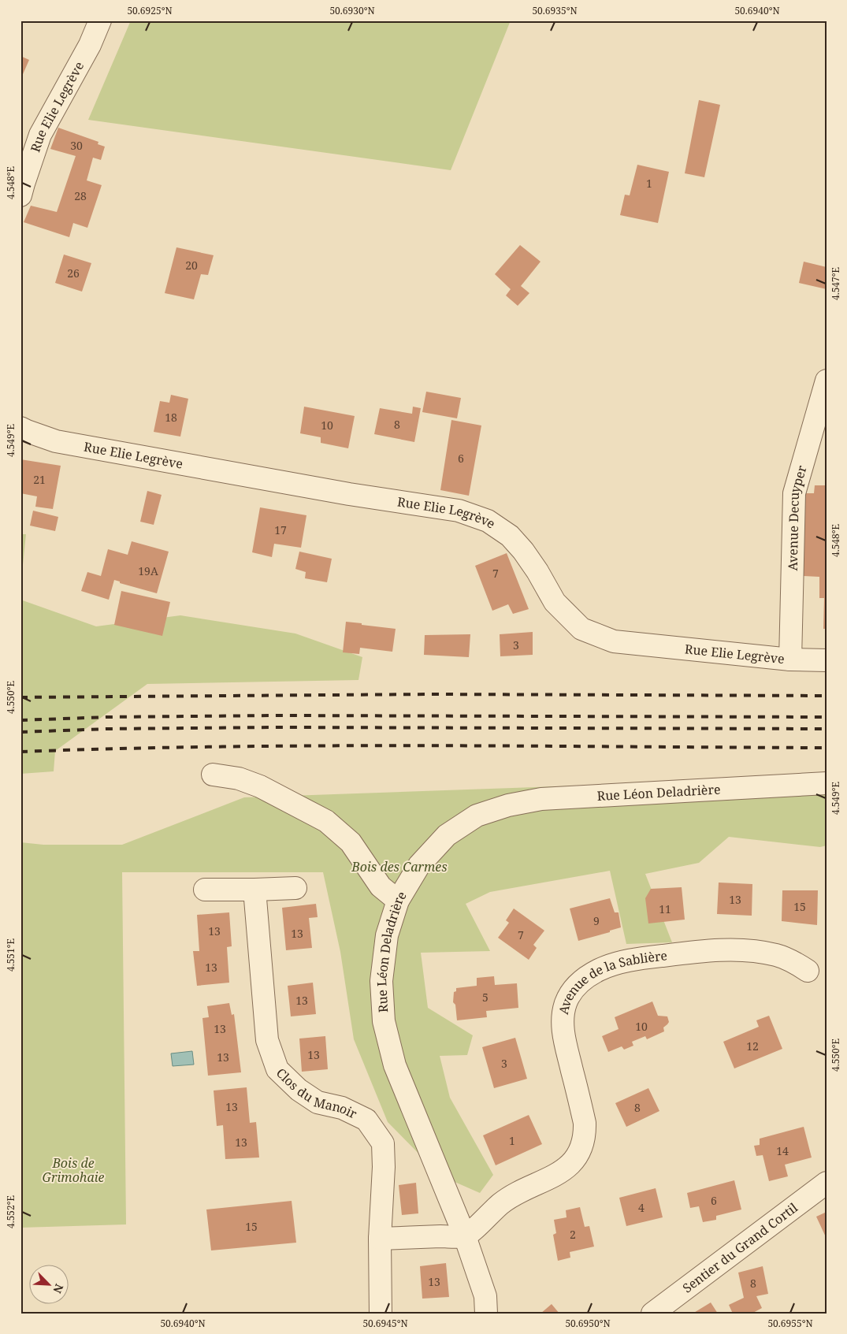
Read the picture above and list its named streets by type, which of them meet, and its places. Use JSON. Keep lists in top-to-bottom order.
{
  "streets": {
    "street": [
      "Rue Elie Legrève",
      "Avenue Decuyper",
      "Rue Léon Deladrière",
      "Avenue de la Sablière",
      "Clos du Manoir",
      "Sentier du Grand Cortil"
    ]
  },
  "crossings": [
    ["Rue Elie Legrève", "Avenue Decuyper"],
    ["Rue Léon Deladrière", "Avenue de la Sablière"]
  ],
  "parks": ["Bois des Carmes", "Bois de Grimohaie"],
  "house_numbers": [
    "30",
    "1",
    "28",
    "20",
    "26",
    "18",
    "8",
    "10",
    "6",
    "21",
    "17",
    "19A",
    "7",
    "3",
    "13",
    "15",
    "11",
    "9",
    "13",
    "13",
    "7",
    "13",
    "5",
    "13",
    "10",
    "13",
    "12",
    "13",
    "13",
    "3",
    "13",
    "8",
    "1",
    "13",
    "14",
    "6",
    "4",
    "15",
    "2",
    "13",
    "8"
  ],
  "north": "bottom right",
  "coordinates": [
    "50.6925°N",
    "50.6930°N",
    "50.6935°N",
    "50.6940°N",
    "4.548°E",
    "4.547°E",
    "4.549°E",
    "4.550°E",
    "4.551°E",
    "4.552°E",
    "50.6945°N",
    "50.6950°N",
    "50.6955°N"
  ]
}
